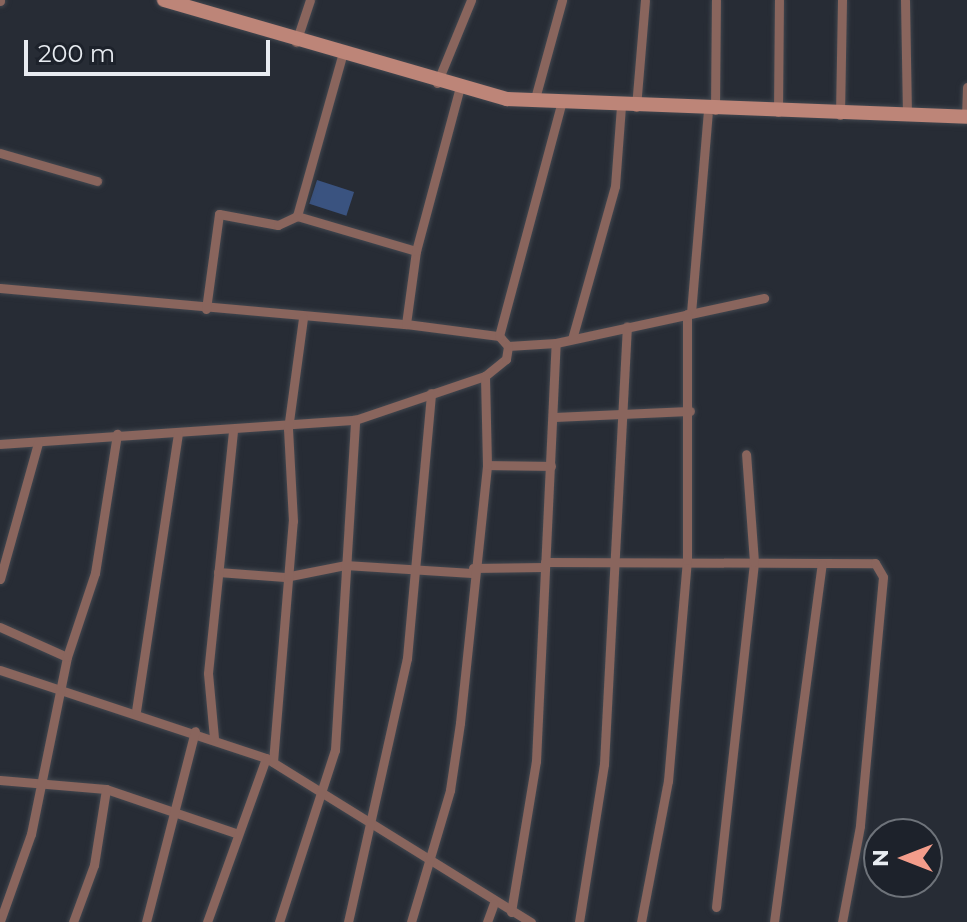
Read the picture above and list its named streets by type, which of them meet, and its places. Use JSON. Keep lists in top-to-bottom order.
{
  "scale_bar": "200 m",
  "north": "left"
}
